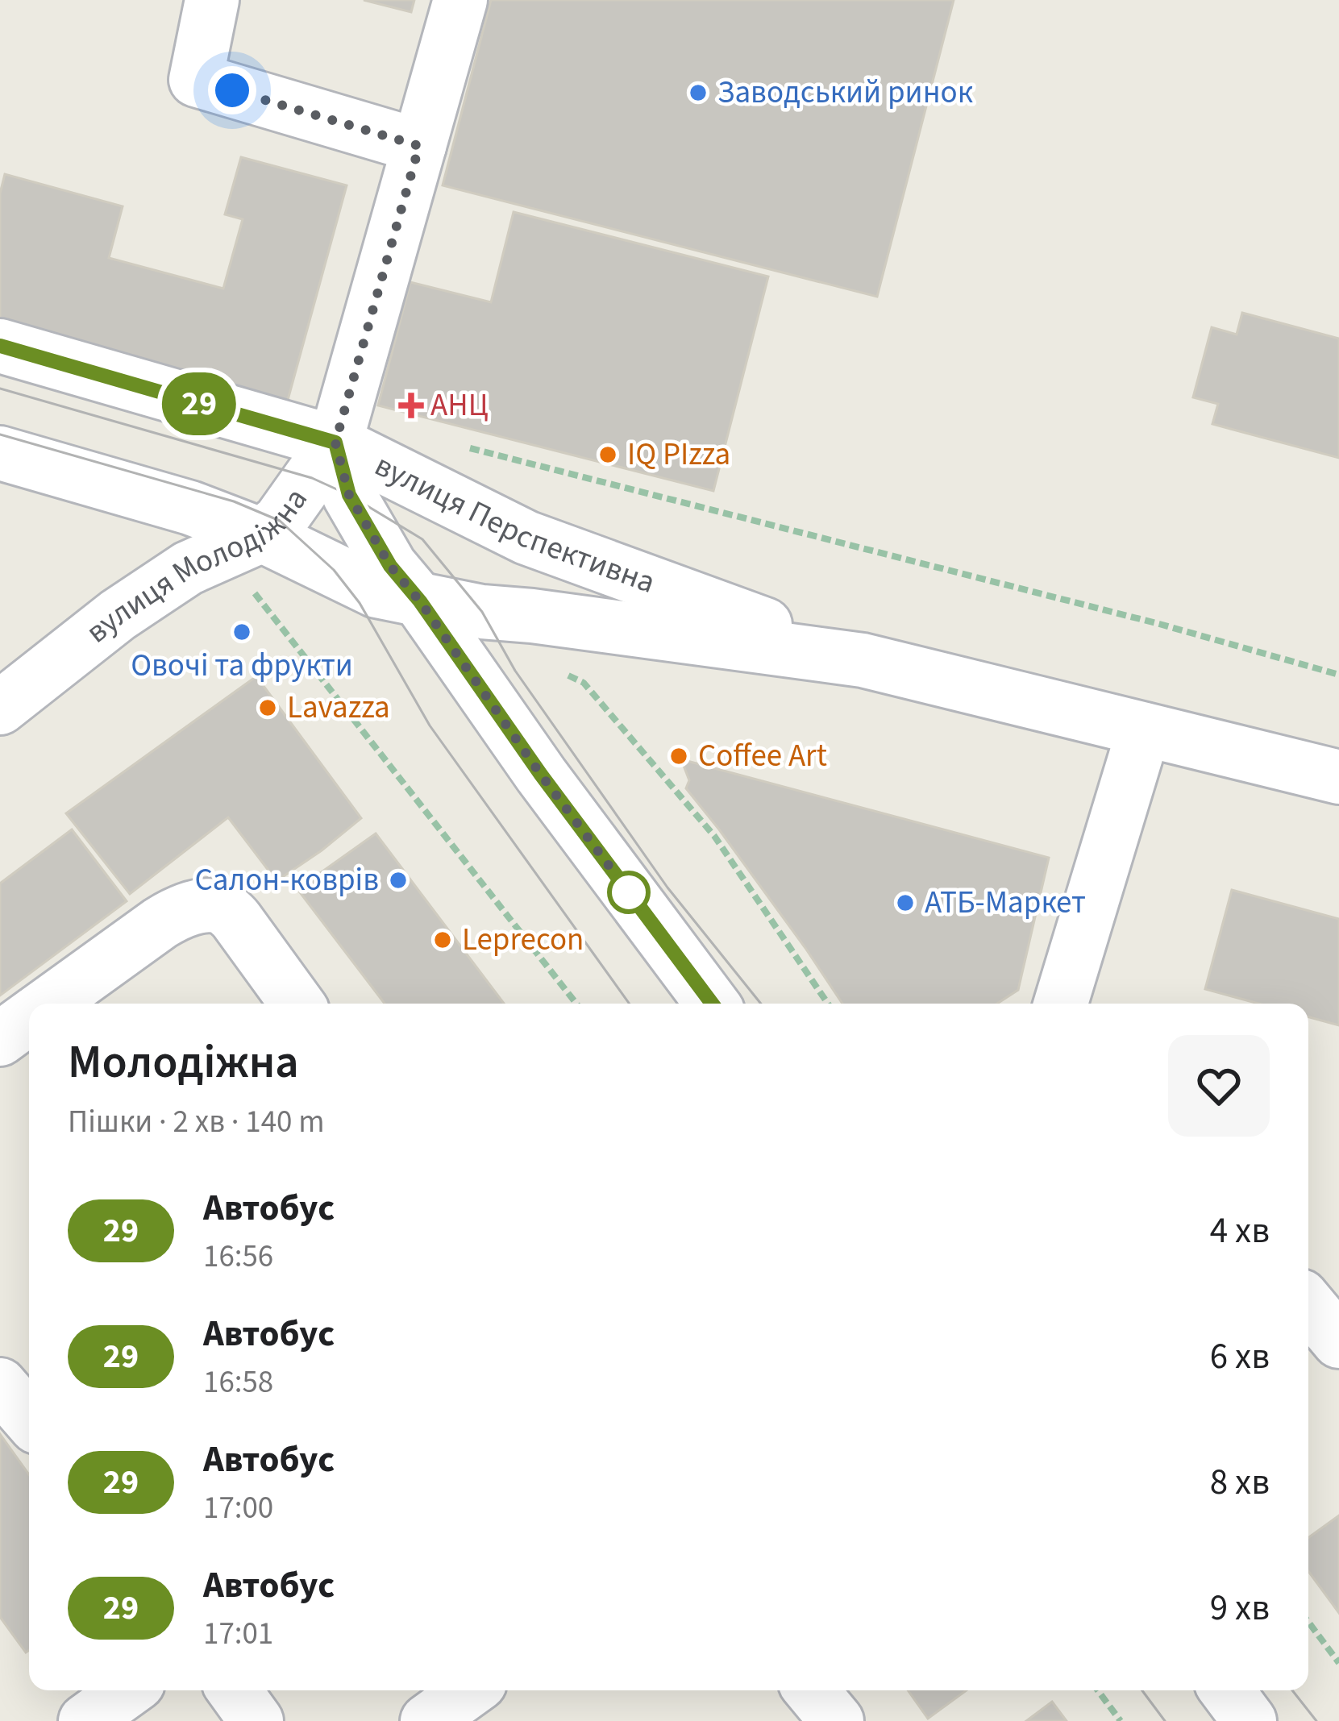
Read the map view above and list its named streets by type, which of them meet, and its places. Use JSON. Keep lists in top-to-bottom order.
{
  "streets": {
    "street": ["вулиця Перспективна", "вулиця Молодіжна"]
  },
  "crossings": [
    ["вулиця Перспективна", "вулиця Молодіжна"]
  ],
  "places": {
    "other": [
      "Заводський ринок",
      "IQ PIzza",
      "Овочі та фрукти",
      "Lavazza",
      "Coffee Art",
      "Салон-коврів",
      "АТБ-Маркет",
      "Leprecon"
    ],
    "health": ["АНЦ"]
  },
  "lines": ["bus line 29"],
  "page": {
    "on_map": "29",
    "heading": ["Молодіжна", "Пішки · 2 хв · 140 m"],
    "list": [
      {
        "mark": "29",
        "name": "Автобус",
        "note": "16:56",
        "value": "4 хв"
      },
      {
        "mark": "29",
        "name": "Автобус",
        "note": "16:58",
        "value": "6 хв"
      },
      {
        "mark": "29",
        "name": "Автобус",
        "note": "17:00",
        "value": "8 хв"
      },
      {
        "mark": "29",
        "name": "Автобус",
        "note": "17:01",
        "value": "9 хв"
      }
    ]
  }
}
